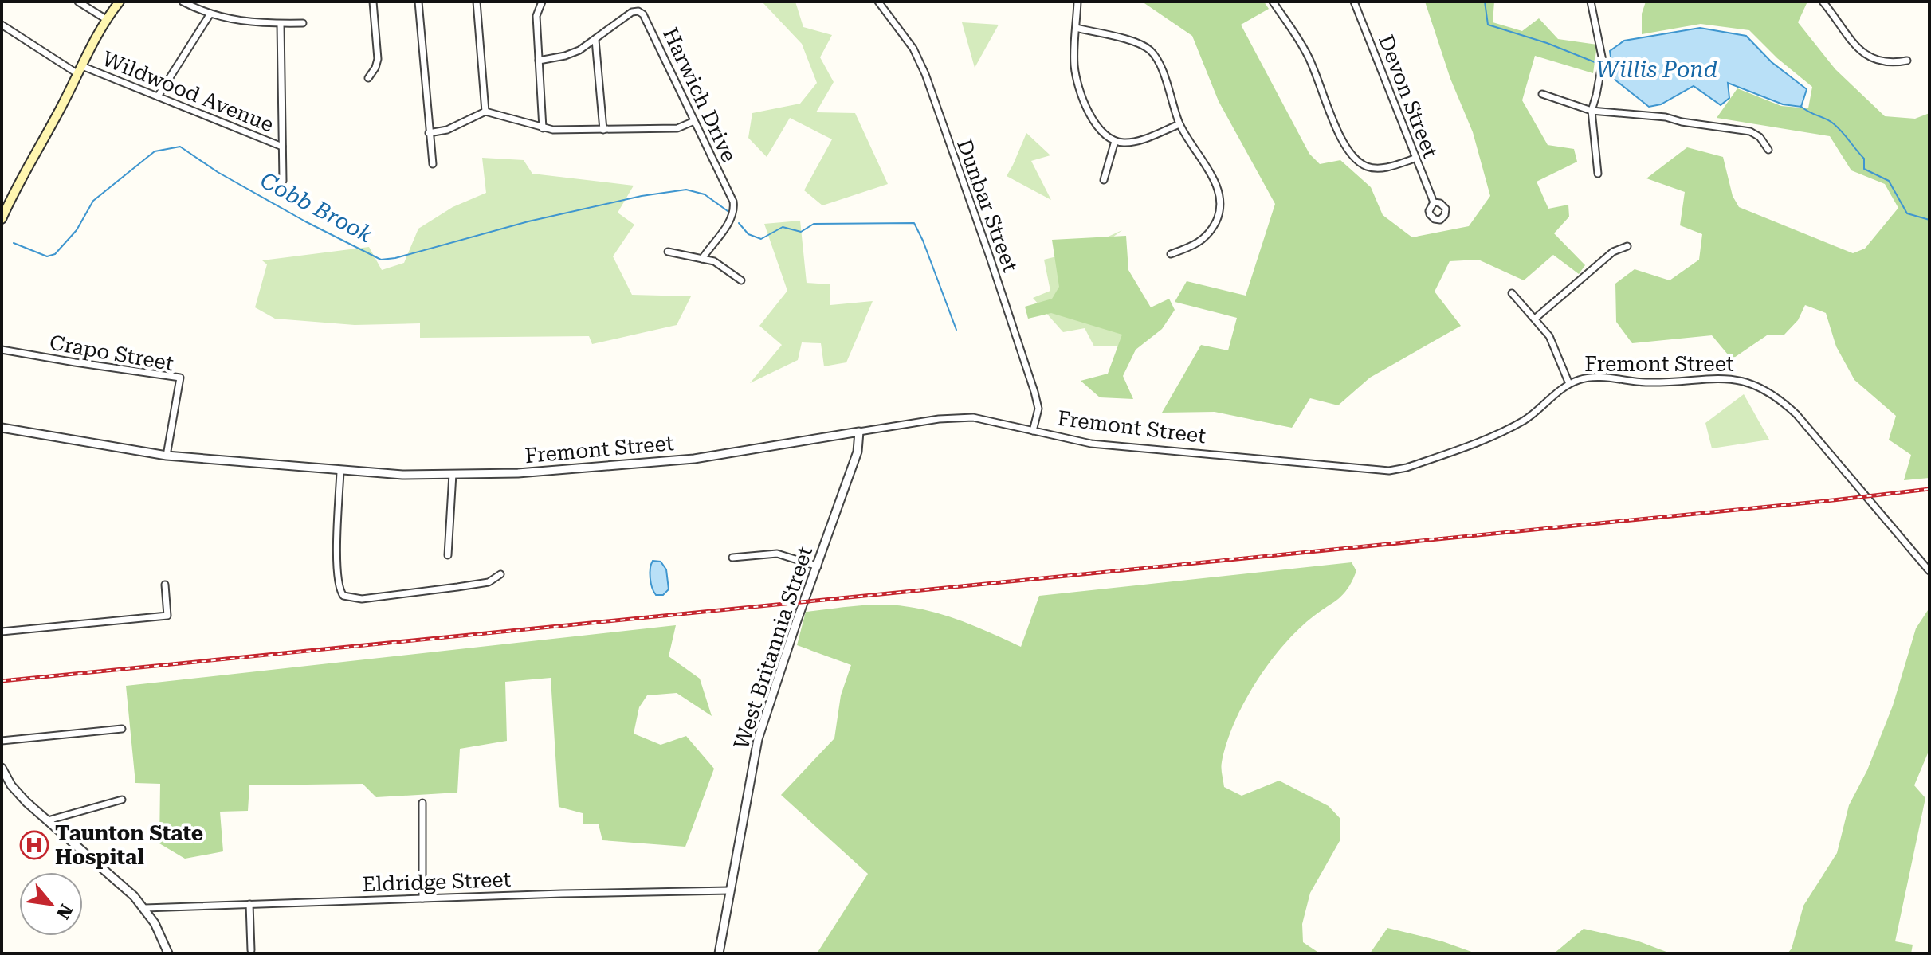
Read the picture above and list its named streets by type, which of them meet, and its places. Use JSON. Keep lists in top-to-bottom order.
{
  "streets": {
    "street": [
      "Wildwood Avenue",
      "Harwich Drive",
      "Devon Street",
      "Dunbar Street",
      "Crapo Street",
      "Fremont Street",
      "West Britannia Street",
      "Eldridge Street"
    ]
  },
  "crossings": [
    ["Dunbar Street", "Fremont Street"],
    ["Crapo Street", "Fremont Street"],
    ["Fremont Street", "West Britannia Street"],
    ["West Britannia Street", "Eldridge Street"]
  ],
  "water": ["Willis Pond", "Cobb Brook"],
  "places": {
    "hospital": ["Taunton State Hospital"]
  },
  "north": "bottom right"
}
